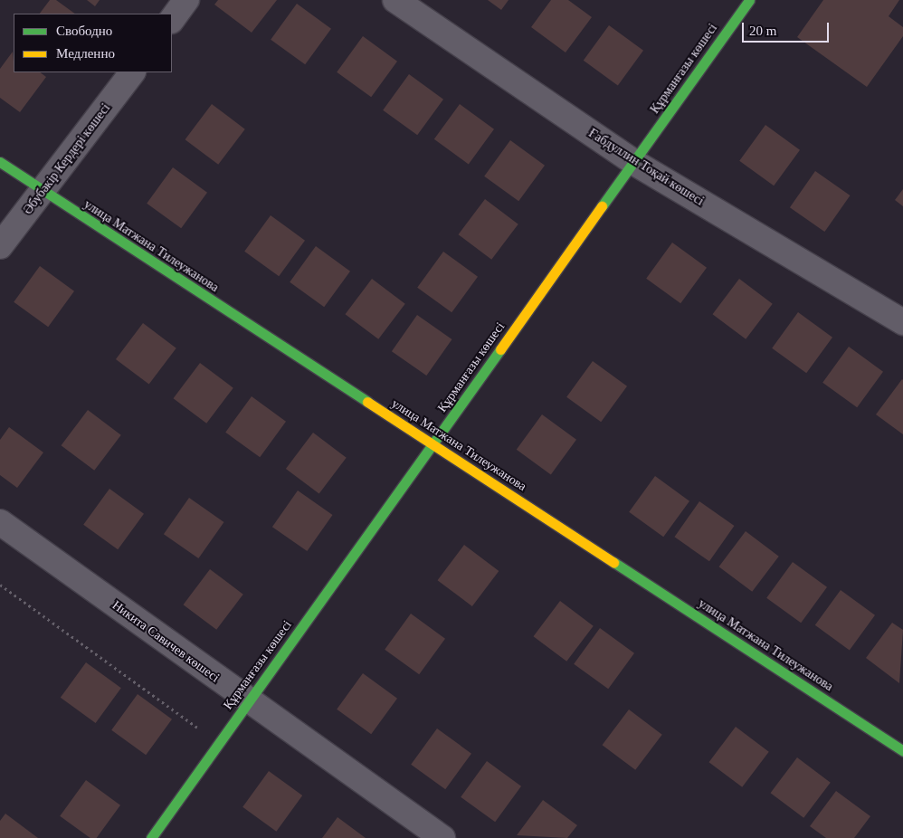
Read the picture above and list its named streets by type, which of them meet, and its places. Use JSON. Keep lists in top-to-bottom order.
{
  "streets": {
    "street": [
      "Құрманғазы көшесі",
      "Әбубәкір Кердері көшесі",
      "Ғабдуллин Тоқай көшесі",
      "улица Матжана Тилеужанова",
      "Никита Савичев көшесі"
    ]
  },
  "crossings": [
    ["Құрманғазы көшесі", "Ғабдуллин Тоқай көшесі"],
    ["Құрманғазы көшесі", "улица Матжана Тилеужанова"],
    ["Құрманғазы көшесі", "Никита Савичев көшесі"],
    ["Әбубәкір Кердері көшесі", "улица Матжана Тилеужанова"]
  ],
  "legend": ["Свободно", "Медленно"],
  "scale_bar": "20 m"
}
